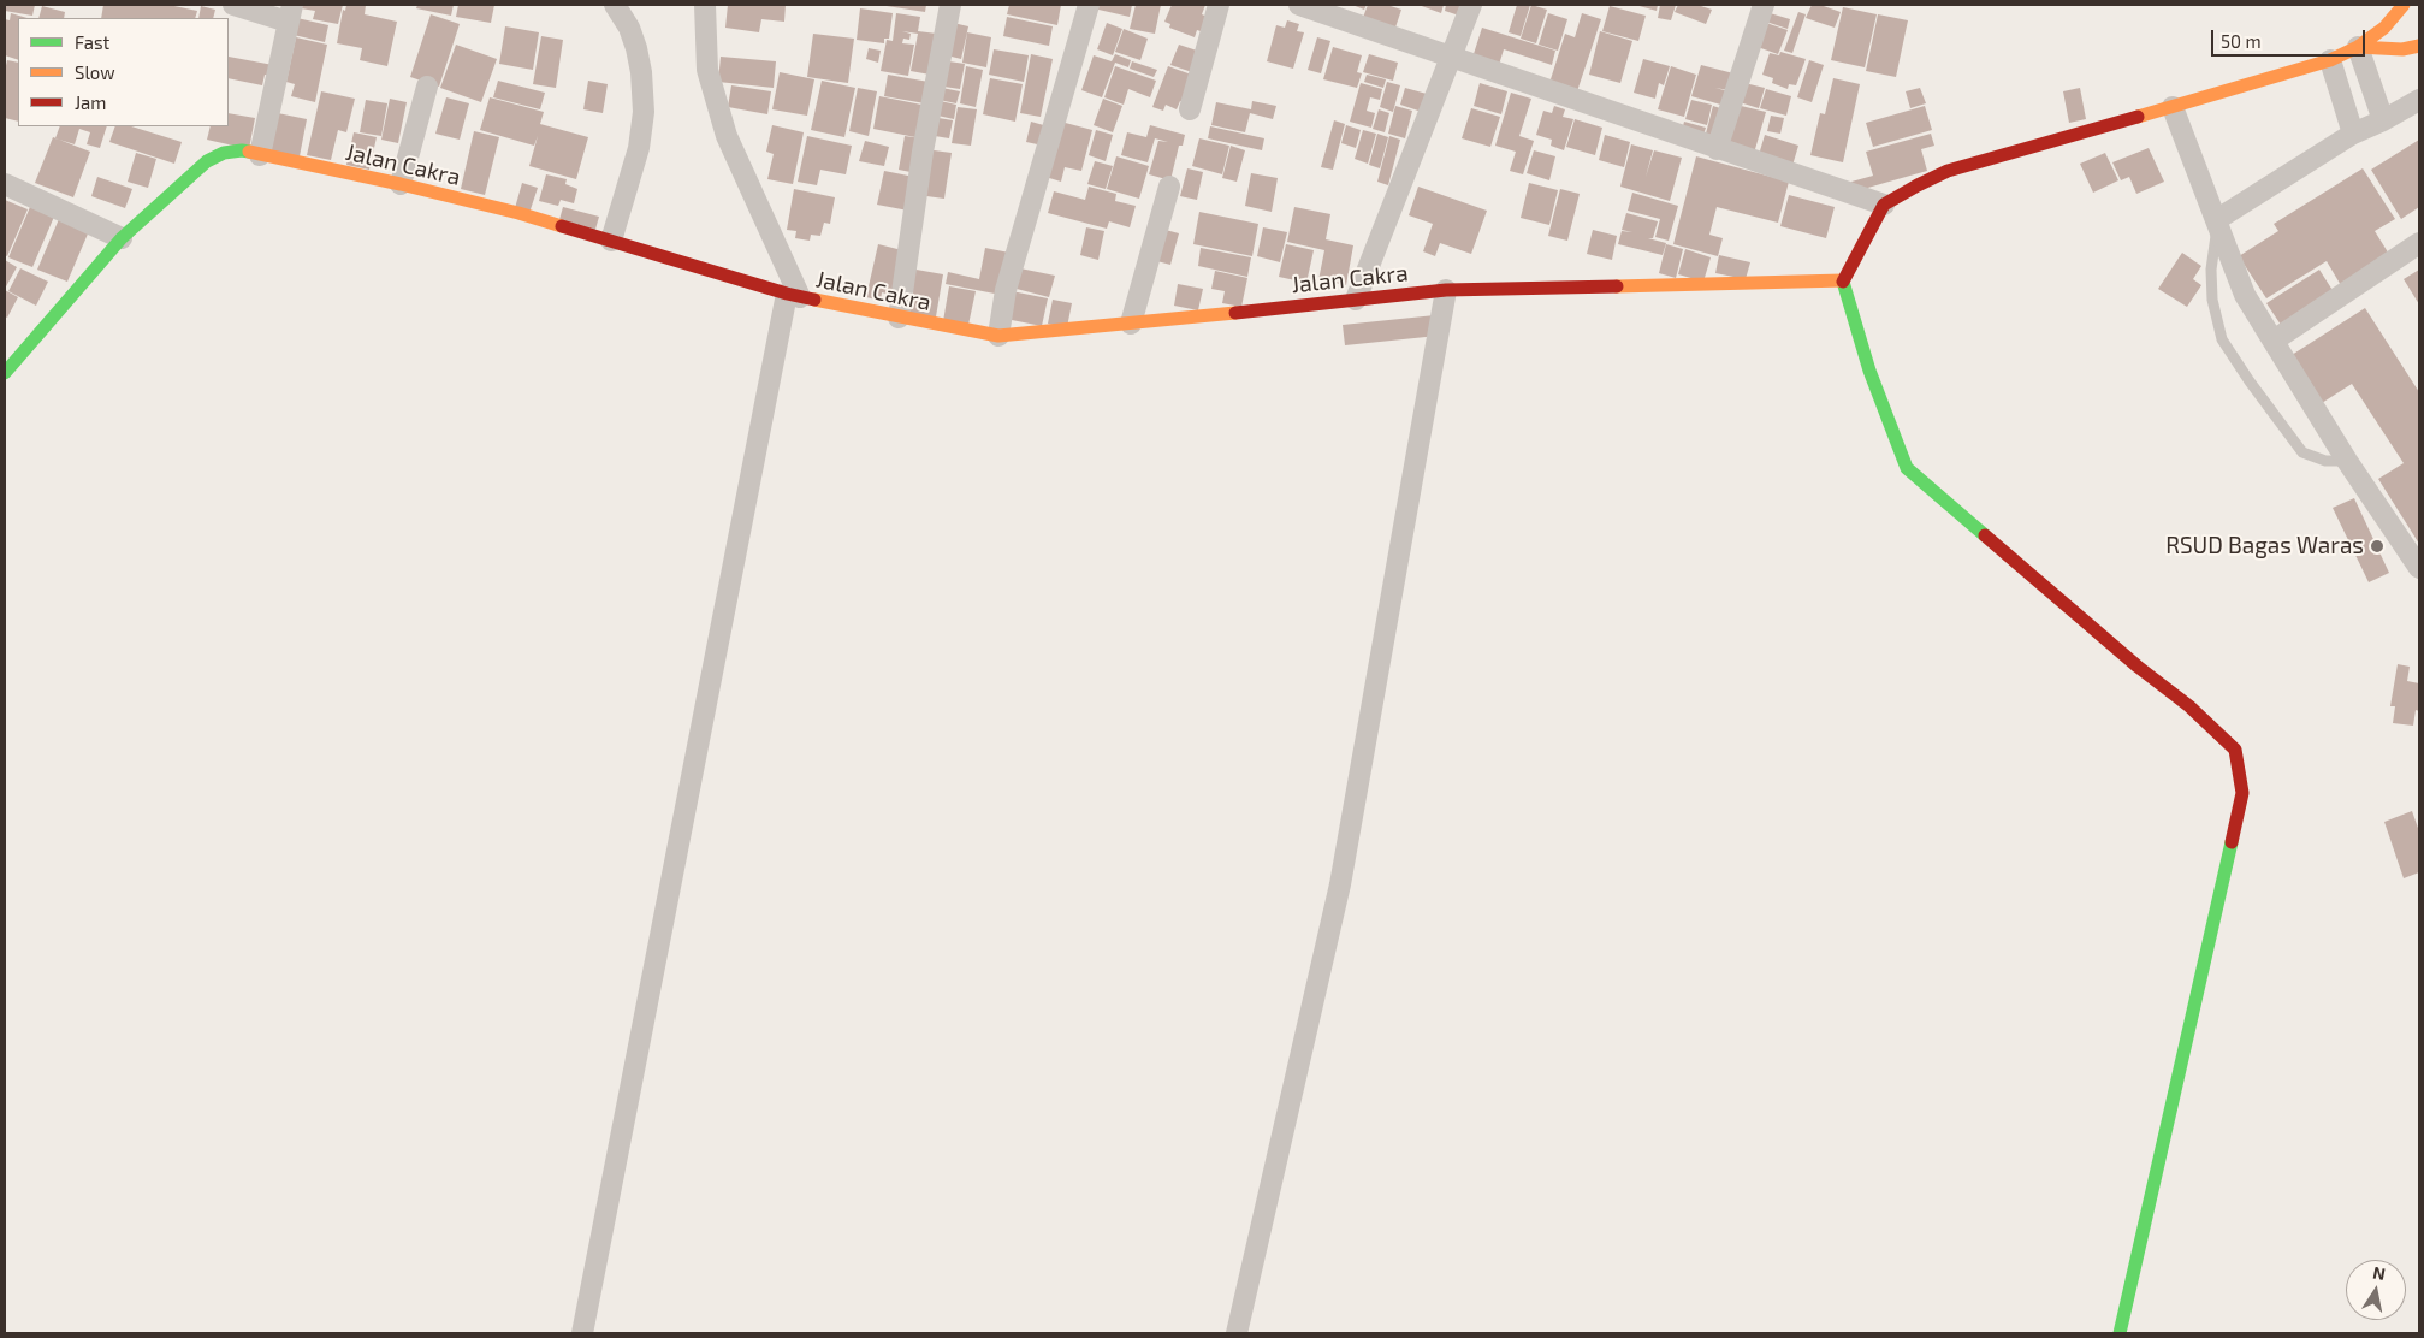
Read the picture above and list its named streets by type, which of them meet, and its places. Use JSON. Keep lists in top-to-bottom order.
{
  "streets": {
    "street": ["Jalan Cakra"]
  },
  "places": ["RSUD Bagas Waras"],
  "legend": ["Fast", "Slow", "Jam"],
  "scale_bar": "50 m",
  "north": "top"
}
